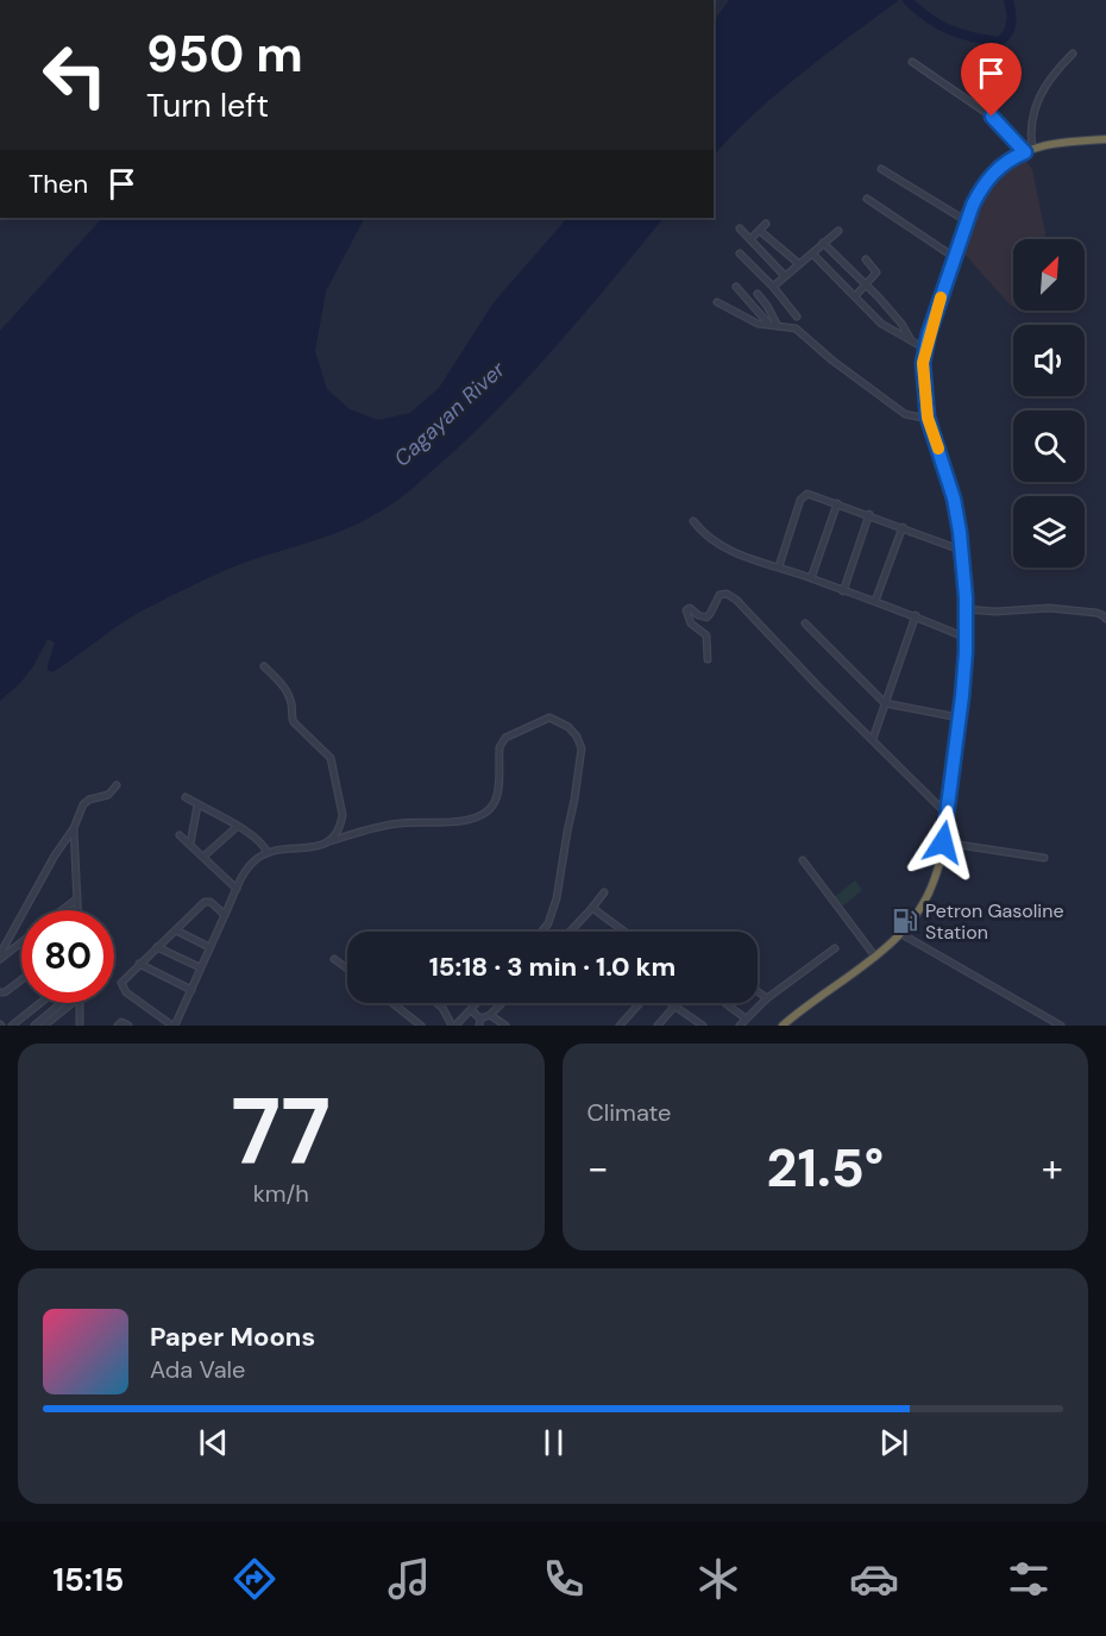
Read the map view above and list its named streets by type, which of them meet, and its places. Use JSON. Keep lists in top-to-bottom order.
{
  "water": ["Cagayan River"],
  "places": {
    "fuel station": ["Petron Gasoline Station"]
  },
  "north": "top right",
  "page": {
    "turn": ["950 m", "Turn left"],
    "then": "Then",
    "limit": "80",
    "trip": "15:18 · 3 min · 1.0 km",
    "tile": [
      ["77", "km/h"],
      "Climate"
    ],
    "heat": ["−", "21.5°", "+"],
    "song": ["Paper Moons", "Ada Vale"],
    "tabs": "15:15"
  }
}
